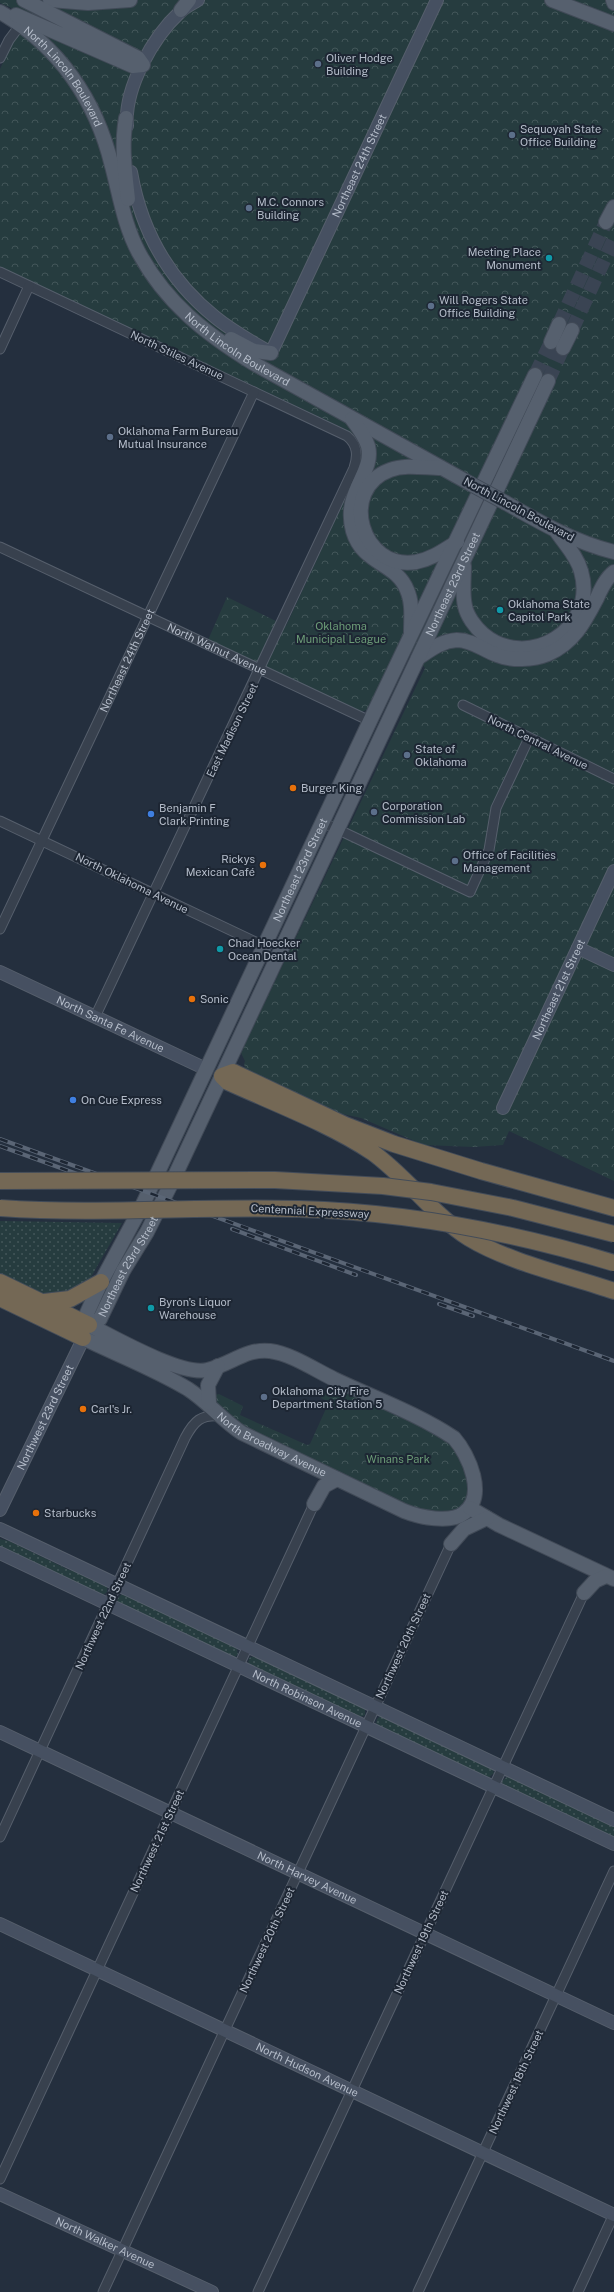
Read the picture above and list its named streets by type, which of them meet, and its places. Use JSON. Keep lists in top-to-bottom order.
{
  "streets": {
    "highway": ["Centennial Expressway"],
    "main road": [
      "North Lincoln Boulevard",
      "Northeast 23rd Street",
      "North Santa Fe Avenue",
      "North Broadway Avenue"
    ],
    "street": [
      "Northeast 24th Street",
      "North Stiles Avenue",
      "North Walnut Avenue",
      "East Madison Street",
      "North Central Avenue",
      "North Oklahoma Avenue",
      "Northeast 21st Street",
      "Northwest 23rd Street",
      "Northwest 22nd Street",
      "Northwest 20th Street",
      "North Robinson Avenue",
      "Northwest 21st Street",
      "North Harvey Avenue",
      "Northwest 19th Street",
      "North Hudson Avenue",
      "Northwest 18th Street",
      "North Walker Avenue"
    ]
  },
  "crossings": [
    ["Northeast 24th Street", "North Stiles Avenue"],
    ["Northeast 24th Street", "North Walnut Avenue"],
    ["Northeast 24th Street", "North Oklahoma Avenue"],
    ["North Stiles Avenue", "East Madison Street"],
    ["Northeast 23rd Street", "North Walnut Avenue"],
    ["Northeast 23rd Street", "North Oklahoma Avenue"],
    ["Northeast 23rd Street", "North Santa Fe Avenue"],
    ["Northeast 23rd Street", "Northwest 23rd Street"],
    ["Northeast 23rd Street", "North Broadway Avenue"],
    ["North Walnut Avenue", "East Madison Street"],
    ["East Madison Street", "North Oklahoma Avenue"],
    ["East Madison Street", "North Santa Fe Avenue"],
    ["Northwest 23rd Street", "North Broadway Avenue"],
    ["North Broadway Avenue", "Northwest 22nd Street"],
    ["Northwest 22nd Street", "North Robinson Avenue"],
    ["Northwest 22nd Street", "North Harvey Avenue"],
    ["Northwest 20th Street", "North Robinson Avenue"],
    ["Northwest 20th Street", "North Harvey Avenue"],
    ["Northwest 20th Street", "North Hudson Avenue"],
    ["Northwest 20th Street", "North Walker Avenue"],
    ["North Robinson Avenue", "Northwest 21st Street"],
    ["North Robinson Avenue", "Northwest 19th Street"],
    ["Northwest 21st Street", "North Harvey Avenue"],
    ["Northwest 21st Street", "North Hudson Avenue"],
    ["North Harvey Avenue", "Northwest 19th Street"],
    ["North Harvey Avenue", "Northwest 18th Street"],
    ["Northwest 19th Street", "North Hudson Avenue"],
    ["North Hudson Avenue", "Northwest 18th Street"]
  ],
  "parks": ["Oklahoma Municipal League", "Winans Park"],
  "places": [
    "Oliver Hodge Building",
    "Sequoyah State Office Building",
    "M.C. Connors Building",
    "Meeting Place Monument",
    "Will Rogers State Office Building",
    "Oklahoma Farm Bureau Mutual Insurance",
    "Oklahoma State Capitol Park",
    "State of Oklahoma",
    "Burger King",
    "Corporation Commission Lab",
    "Benjamin F Clark Printing",
    "Office of Facilities Management",
    "Rickys Mexican Café",
    "Chad Hoecker Ocean Dental",
    "Sonic",
    "On Cue Express",
    "Byron's Liquor Warehouse",
    "Oklahoma City Fire Department Station 5",
    "Carl's Jr.",
    "Starbucks"
  ]
}
